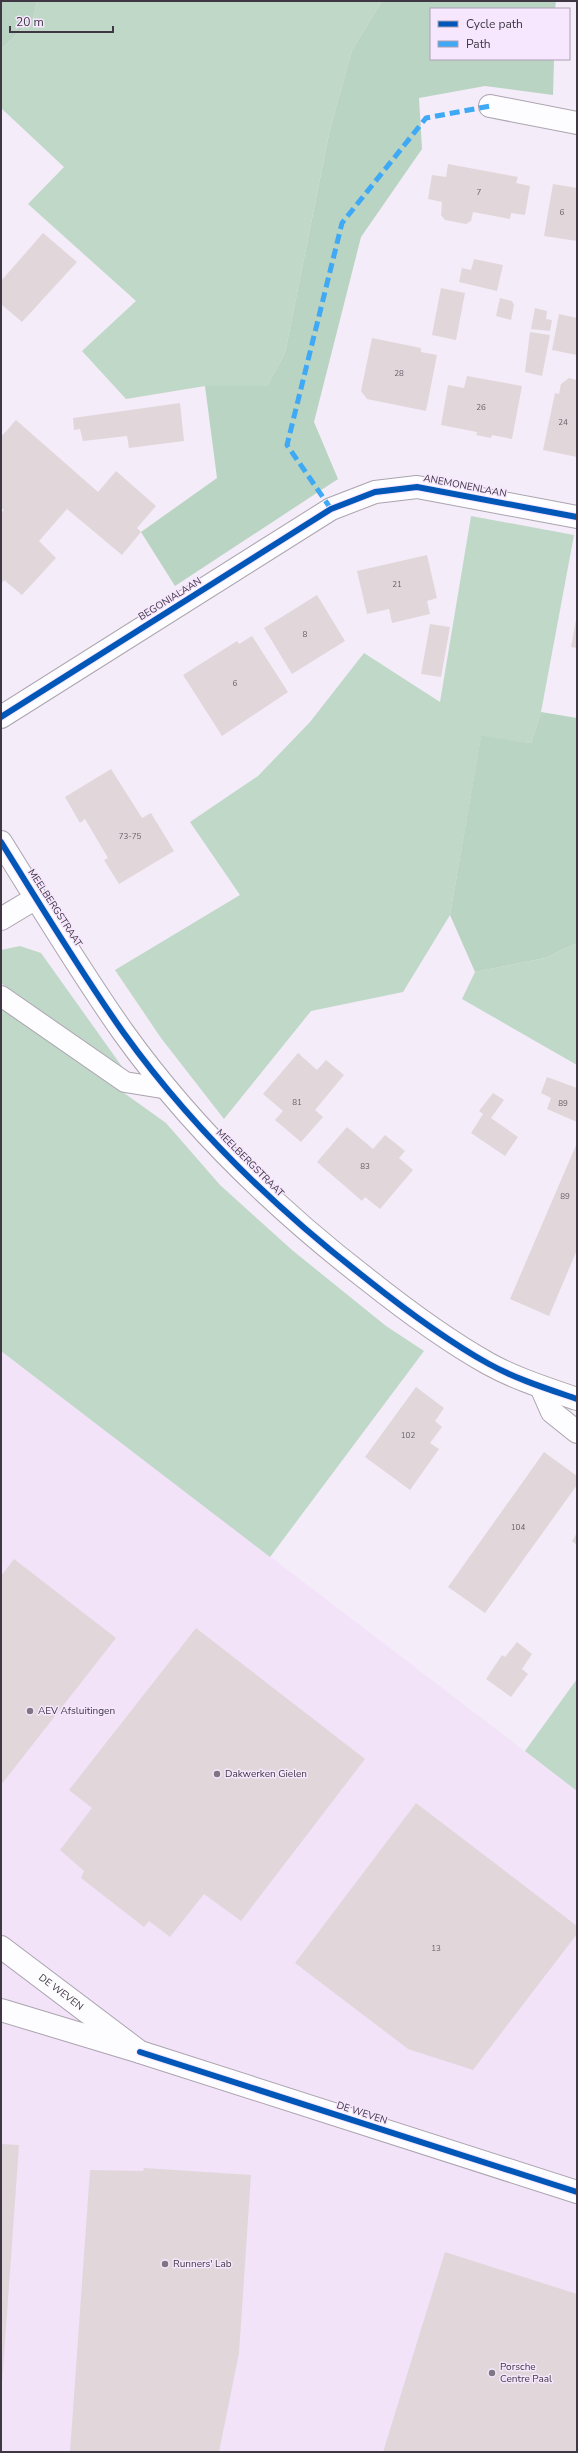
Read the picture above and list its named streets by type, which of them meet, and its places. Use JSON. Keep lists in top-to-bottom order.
{
  "streets": {
    "street": [
      "ANEMONENLAAN",
      "BEGONIALAAN",
      "MEELBERGSTRAAT",
      "DE WEVEN"
    ]
  },
  "crossings": [
    ["ANEMONENLAAN", "BEGONIALAAN"]
  ],
  "places": [
    "AEV Afsluitingen",
    "Dakwerken Gielen",
    "Runners' Lab",
    "Porsche Centre Paal"
  ],
  "house_numbers": [
    "7",
    "6",
    "28",
    "26",
    "24",
    "21",
    "8",
    "6",
    "73-75",
    "81",
    "89",
    "83",
    "89",
    "102",
    "104",
    "13"
  ],
  "legend": ["Cycle path", "Path"],
  "scale_bar": "20 m"
}
